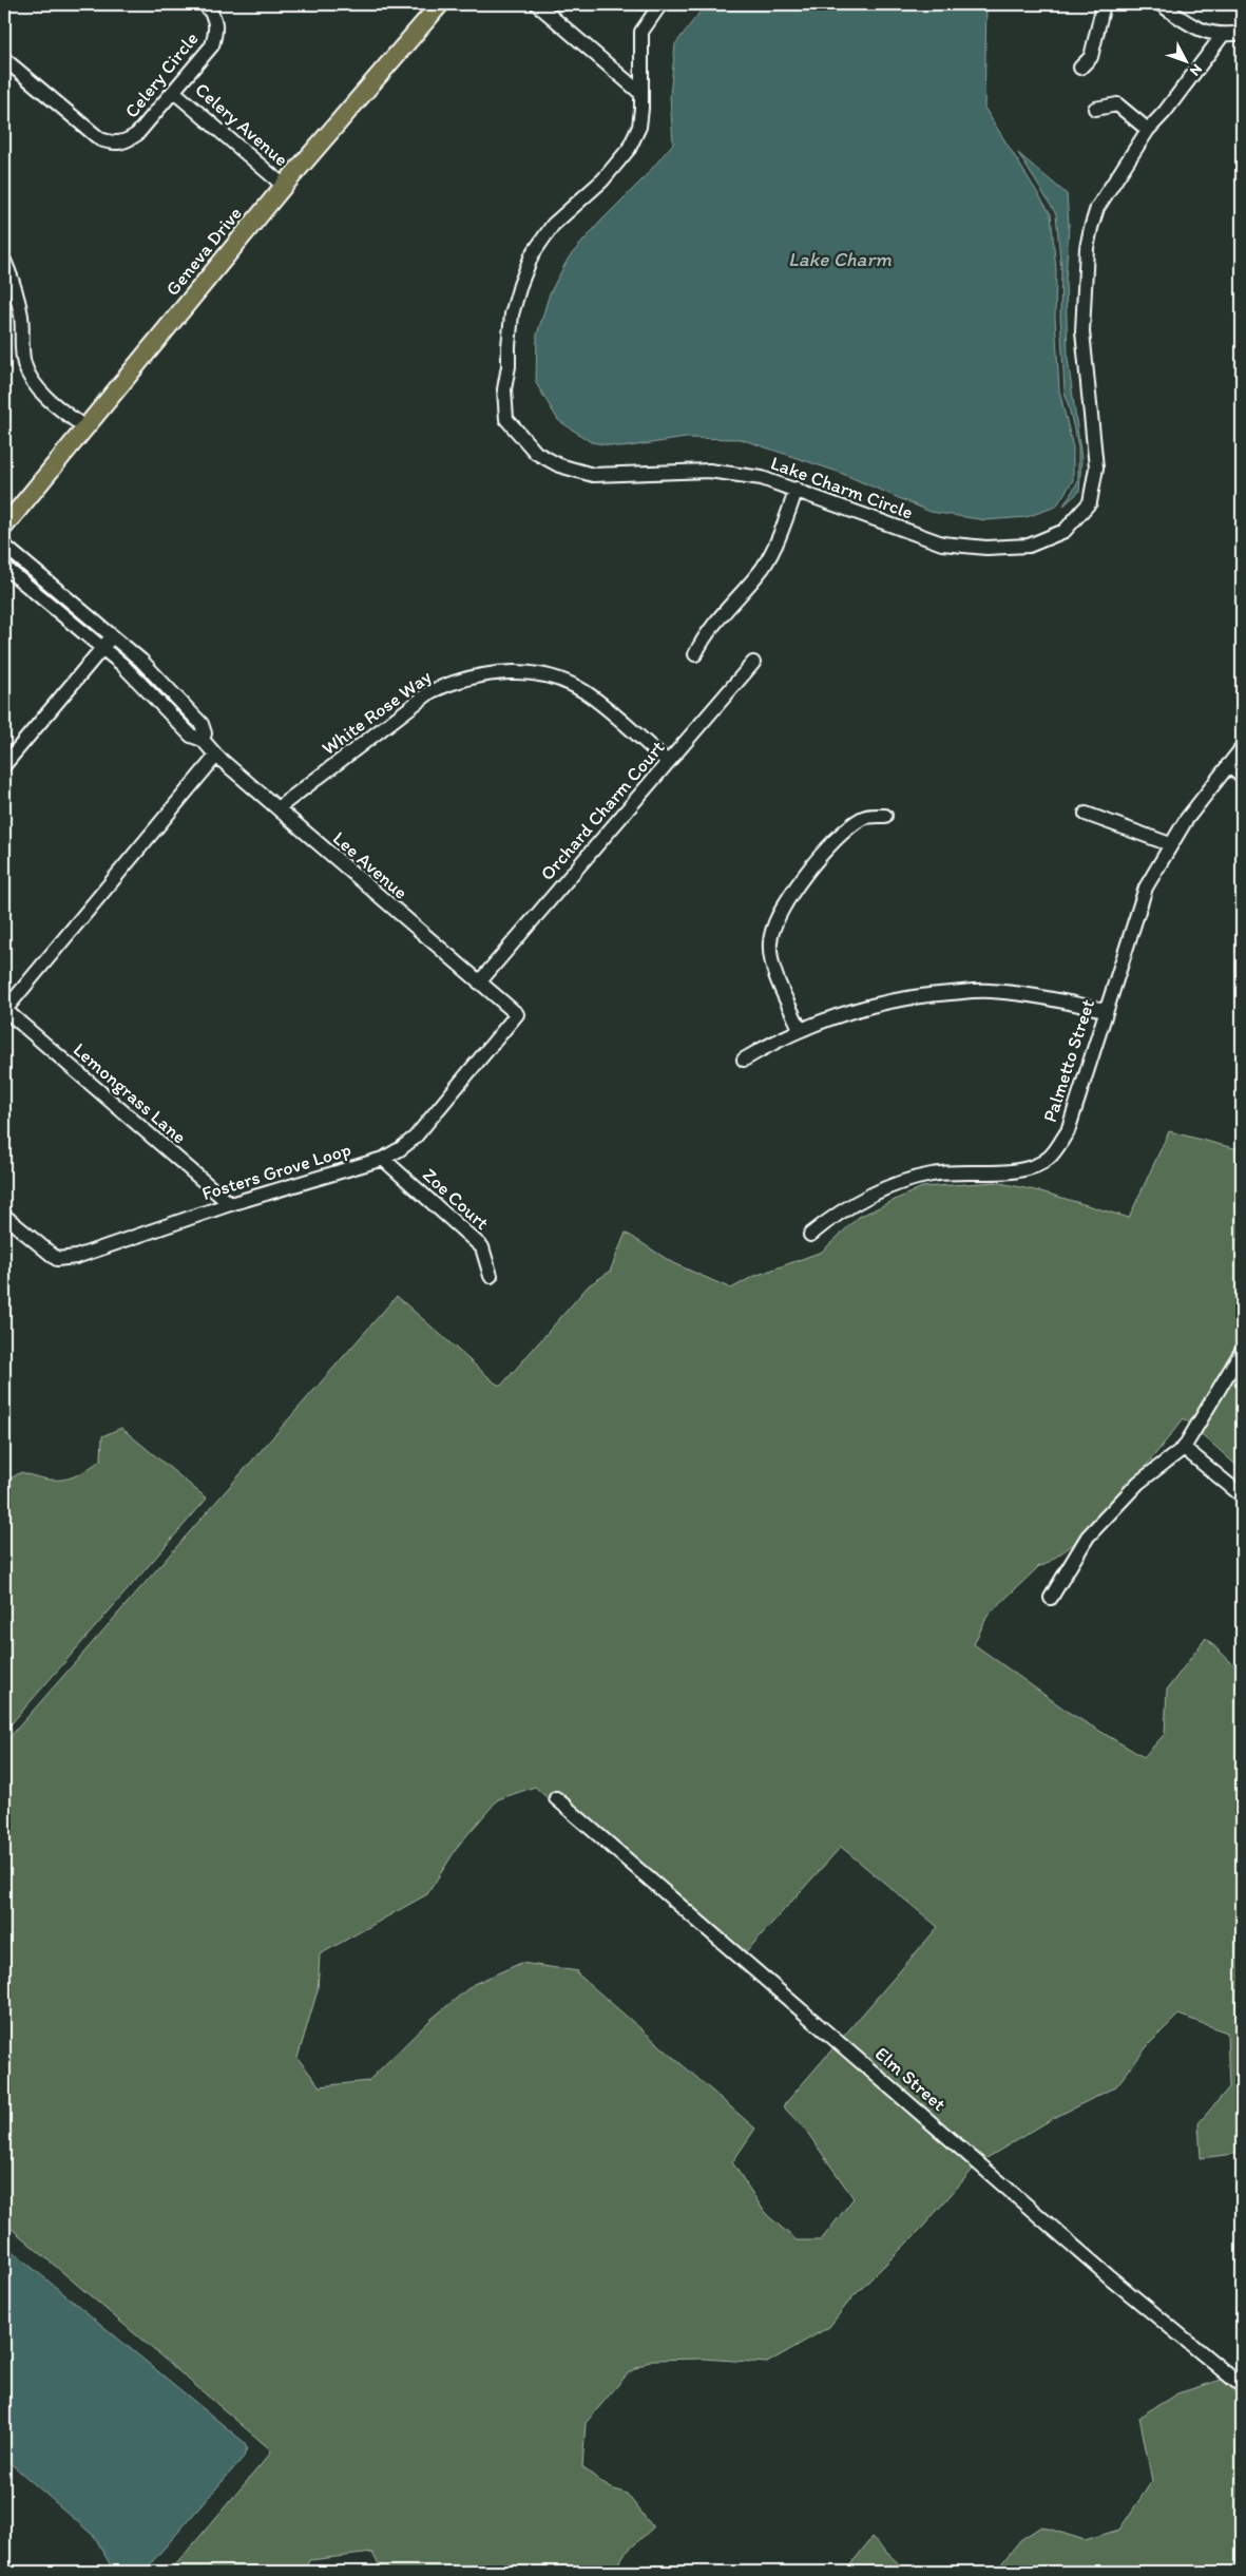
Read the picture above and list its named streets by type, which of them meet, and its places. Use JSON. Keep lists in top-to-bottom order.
{
  "streets": {
    "main road": ["Geneva Drive"],
    "street": [
      "Celery Circle",
      "Celery Avenue",
      "Lake Charm Circle",
      "White Rose Way",
      "Orchard Charm Court",
      "Lee Avenue",
      "Palmetto Street",
      "Lemongrass Lane",
      "Fosters Grove Loop",
      "Zoe Court",
      "Elm Street"
    ]
  },
  "crossings": [
    ["Celery Circle", "Celery Avenue"],
    ["Celery Avenue", "Geneva Drive"],
    ["White Rose Way", "Orchard Charm Court"],
    ["White Rose Way", "Lee Avenue"],
    ["Orchard Charm Court", "Lee Avenue"],
    ["Lee Avenue", "Fosters Grove Loop"],
    ["Lemongrass Lane", "Fosters Grove Loop"],
    ["Fosters Grove Loop", "Zoe Court"]
  ],
  "water": ["Lake Charm"],
  "north": "bottom right"
}
